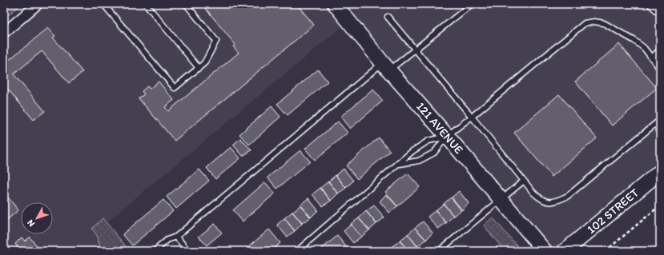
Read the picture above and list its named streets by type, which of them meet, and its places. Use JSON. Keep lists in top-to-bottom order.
{
  "streets": {
    "street": ["121 AVENUE", "102 STREET"]
  },
  "north": "bottom left"
}
